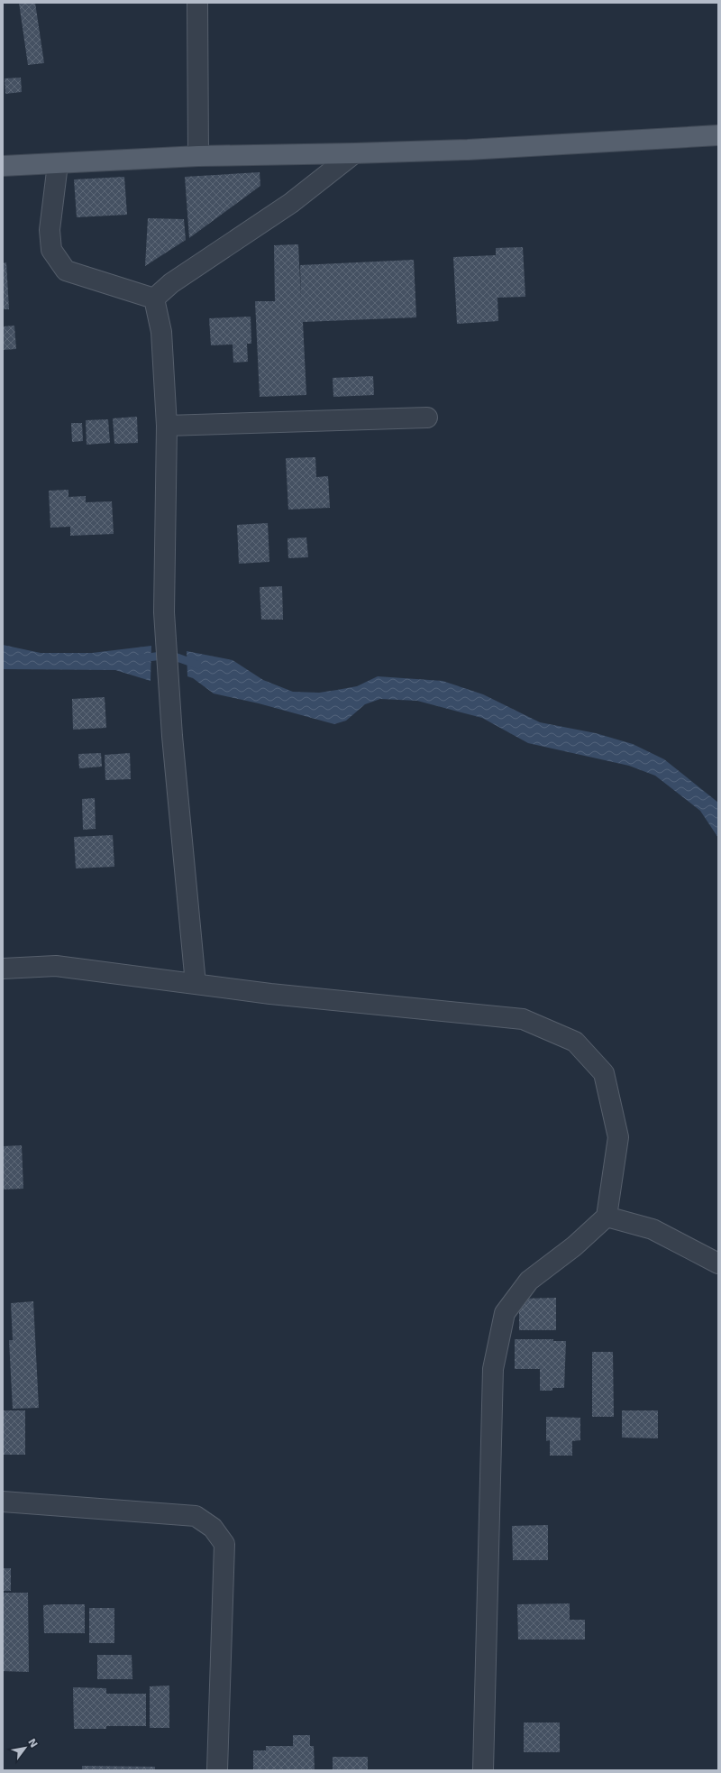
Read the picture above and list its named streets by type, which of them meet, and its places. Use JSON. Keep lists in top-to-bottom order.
{
  "north": "top right"
}
